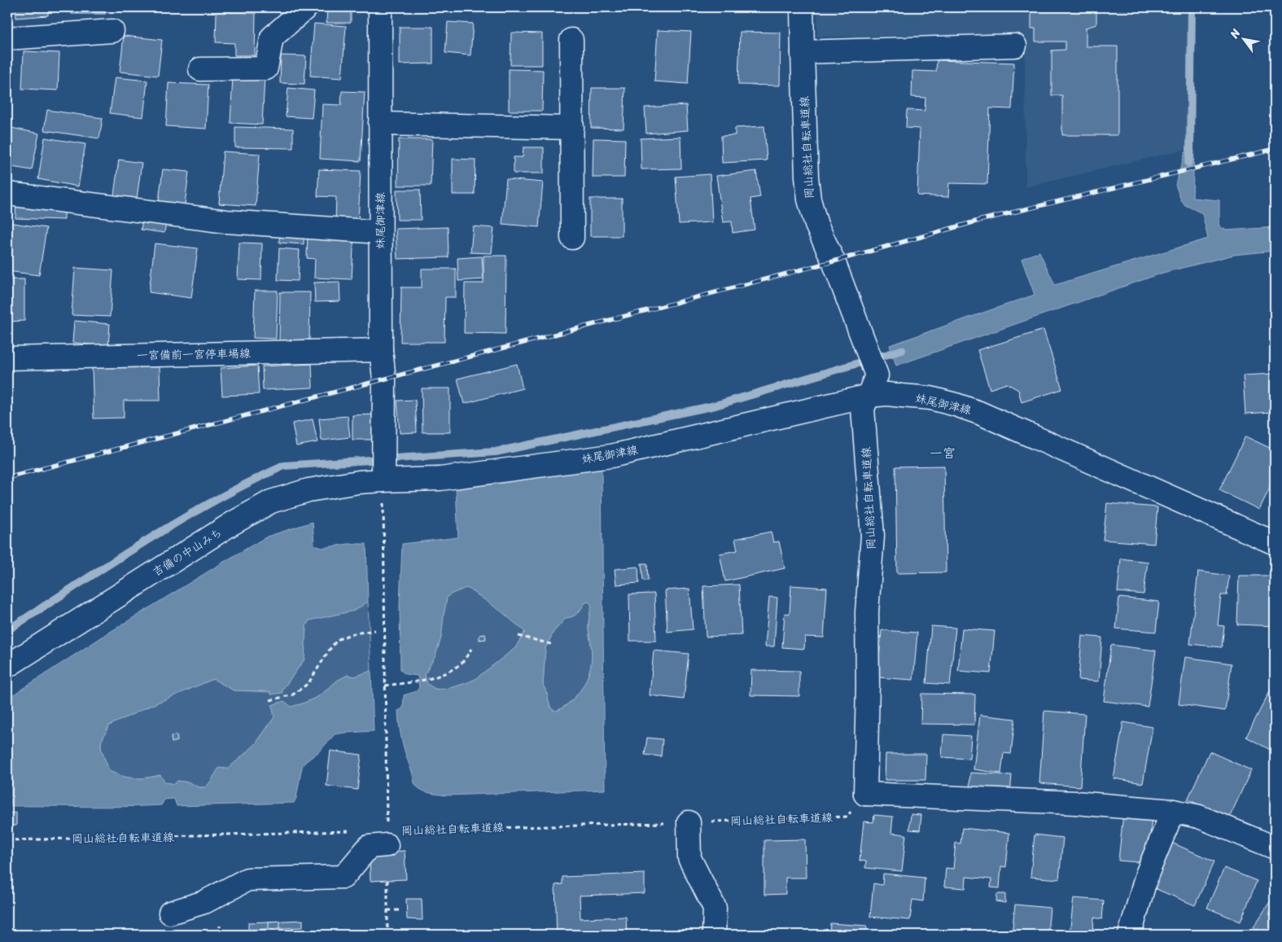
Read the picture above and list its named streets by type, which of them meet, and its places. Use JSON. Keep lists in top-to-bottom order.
{
  "streets": {
    "main road": [
      "岡山総社自転車道線",
      "妹尾御津線",
      "一宮備前一宮停車場線",
      "吉備の中山みち"
    ]
  },
  "crossings": [
    ["岡山総社自転車道線", "妹尾御津線"],
    ["妹尾御津線", "一宮備前一宮停車場線"],
    ["妹尾御津線", "吉備の中山みち"]
  ],
  "districts": ["一宮"],
  "north": "top left"
}
